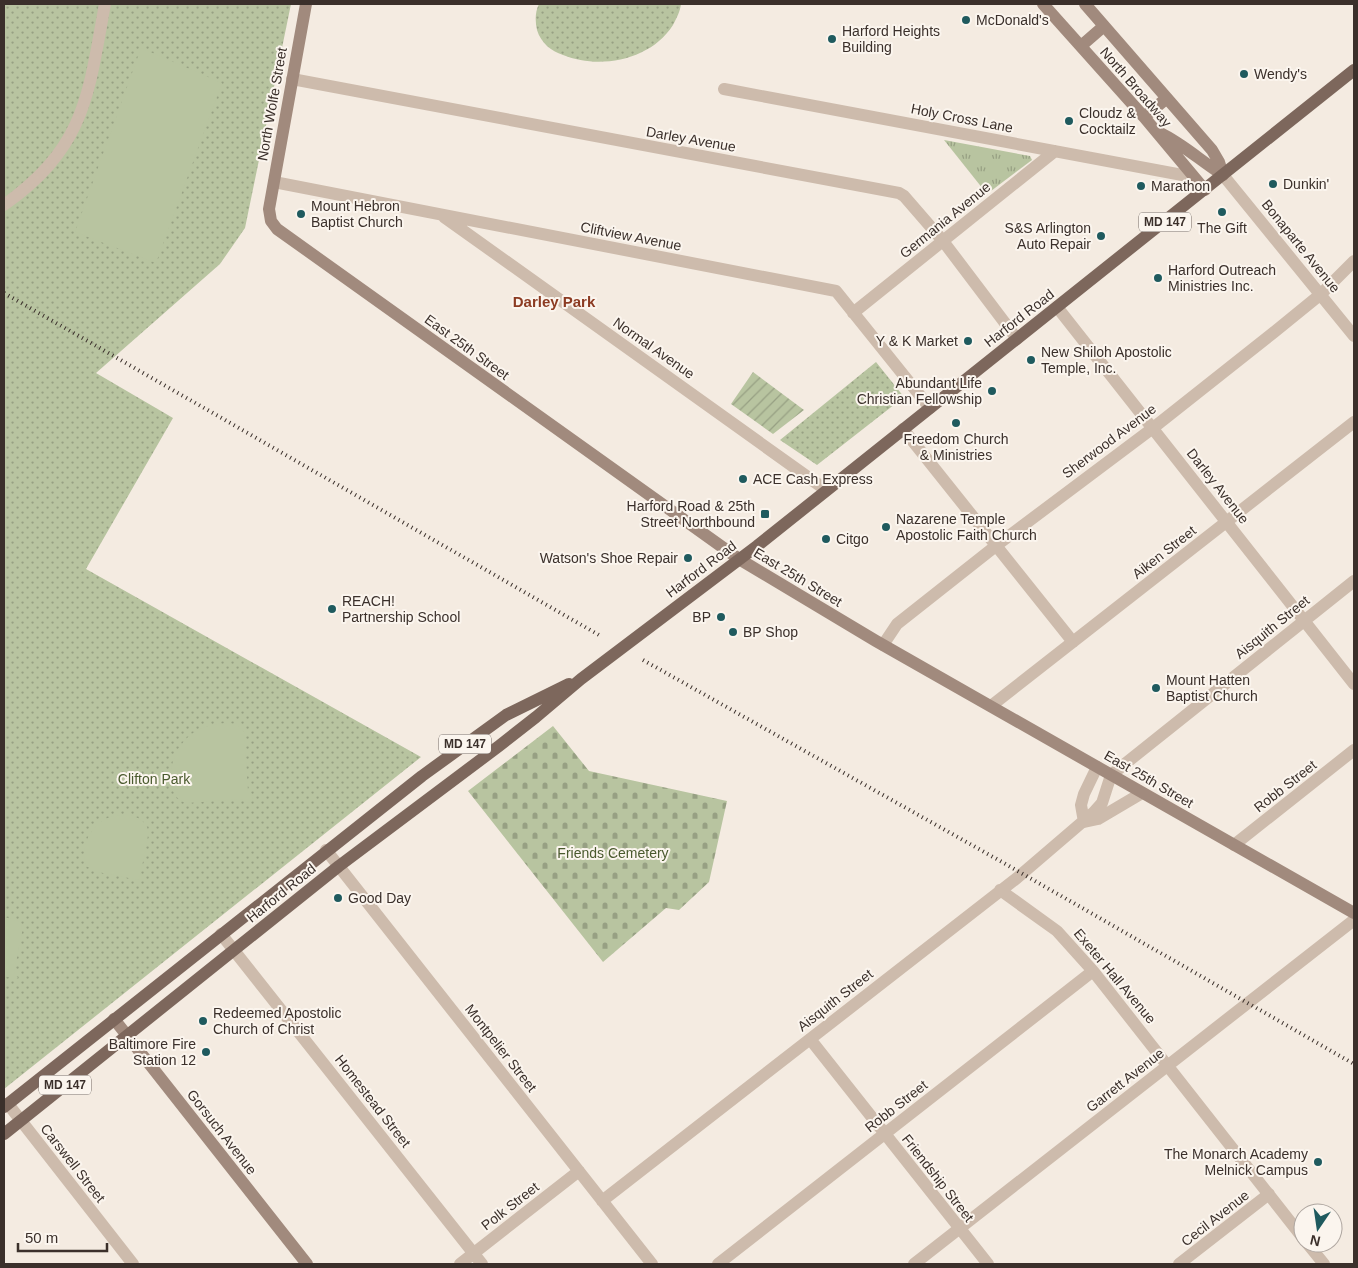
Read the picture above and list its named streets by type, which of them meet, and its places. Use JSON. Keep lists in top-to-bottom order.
{
  "streets": {
    "main road": [
      "North Broadway",
      "North Wolfe Street",
      "MD 147",
      "Harford Road",
      "East 25th Street",
      "Gorsuch Avenue"
    ],
    "street": [
      "Holy Cross Lane",
      "Darley Avenue",
      "Germania Avenue",
      "Cliftview Avenue",
      "Bonaparte Avenue",
      "Normal Avenue",
      "Sherwood Avenue",
      "Aiken Street",
      "Aisquith Street",
      "Robb Street",
      "Exeter Hall Avenue",
      "Montpelier Street",
      "Garrett Avenue",
      "Homestead Street",
      "Carswell Street",
      "Friendship Street",
      "Polk Street",
      "Cecil Avenue"
    ]
  },
  "crossings": [
    ["North Broadway", "Holy Cross Lane"],
    ["North Broadway", "Bonaparte Avenue"],
    ["North Broadway", "Harford Road"],
    ["North Wolfe Street", "Darley Avenue"],
    ["North Wolfe Street", "Cliftview Avenue"],
    ["North Wolfe Street", "East 25th Street"],
    ["Holy Cross Lane", "Germania Avenue"],
    ["Darley Avenue", "Germania Avenue"],
    ["Darley Avenue", "Harford Road"],
    ["Darley Avenue", "Sherwood Avenue"],
    ["Darley Avenue", "Aiken Street"],
    ["Darley Avenue", "Aisquith Street"],
    ["Germania Avenue", "Cliftview Avenue"],
    ["Cliftview Avenue", "Harford Road"],
    ["Cliftview Avenue", "Normal Avenue"],
    ["Bonaparte Avenue", "Harford Road"],
    ["Bonaparte Avenue", "Sherwood Avenue"],
    ["Harford Road", "East 25th Street"],
    ["Harford Road", "Normal Avenue"],
    ["Harford Road", "Montpelier Street"],
    ["Harford Road", "Homestead Street"],
    ["Harford Road", "Gorsuch Avenue"],
    ["Harford Road", "Carswell Street"],
    ["East 25th Street", "Sherwood Avenue"],
    ["East 25th Street", "Aiken Street"],
    ["East 25th Street", "Aisquith Street"],
    ["East 25th Street", "Robb Street"],
    ["Aisquith Street", "Exeter Hall Avenue"],
    ["Aisquith Street", "Montpelier Street"],
    ["Aisquith Street", "Friendship Street"],
    ["Robb Street", "Exeter Hall Avenue"],
    ["Robb Street", "Friendship Street"],
    ["Exeter Hall Avenue", "Garrett Avenue"],
    ["Exeter Hall Avenue", "Cecil Avenue"],
    ["Montpelier Street", "Polk Street"],
    ["Garrett Avenue", "Friendship Street"],
    ["Homestead Street", "Polk Street"]
  ],
  "districts": ["Darley Park"],
  "parks": ["Clifton Park", "Friends Cemetery"],
  "places": {
    "other": [
      "McDonald's",
      "Harford Heights Building",
      "Wendy's",
      "Cloudz & Cocktailz",
      "Dunkin'",
      "Marathon",
      "The Gift",
      "Mount Hebron Baptist Church",
      "S&S Arlington Auto Repair",
      "Harford Outreach Ministries Inc.",
      "Y & K Market",
      "New Shiloh Apostolic Temple, Inc.",
      "Abundant Life Christian Fellowship",
      "Freedom Church & Ministries",
      "ACE Cash Express",
      "Nazarene Temple Apostolic Faith Church",
      "Citgo",
      "Watson's Shoe Repair",
      "REACH! Partnership School",
      "BP",
      "BP Shop",
      "Mount Hatten Baptist Church",
      "Good Day",
      "Redeemed Apostolic Church of Christ",
      "Baltimore Fire Station 12",
      "The Monarch Academy Melnick Campus"
    ],
    "transit": ["Harford Road & 25th Street Northbound"]
  },
  "scale_bar": "50 m",
  "north": "bottom"
}
